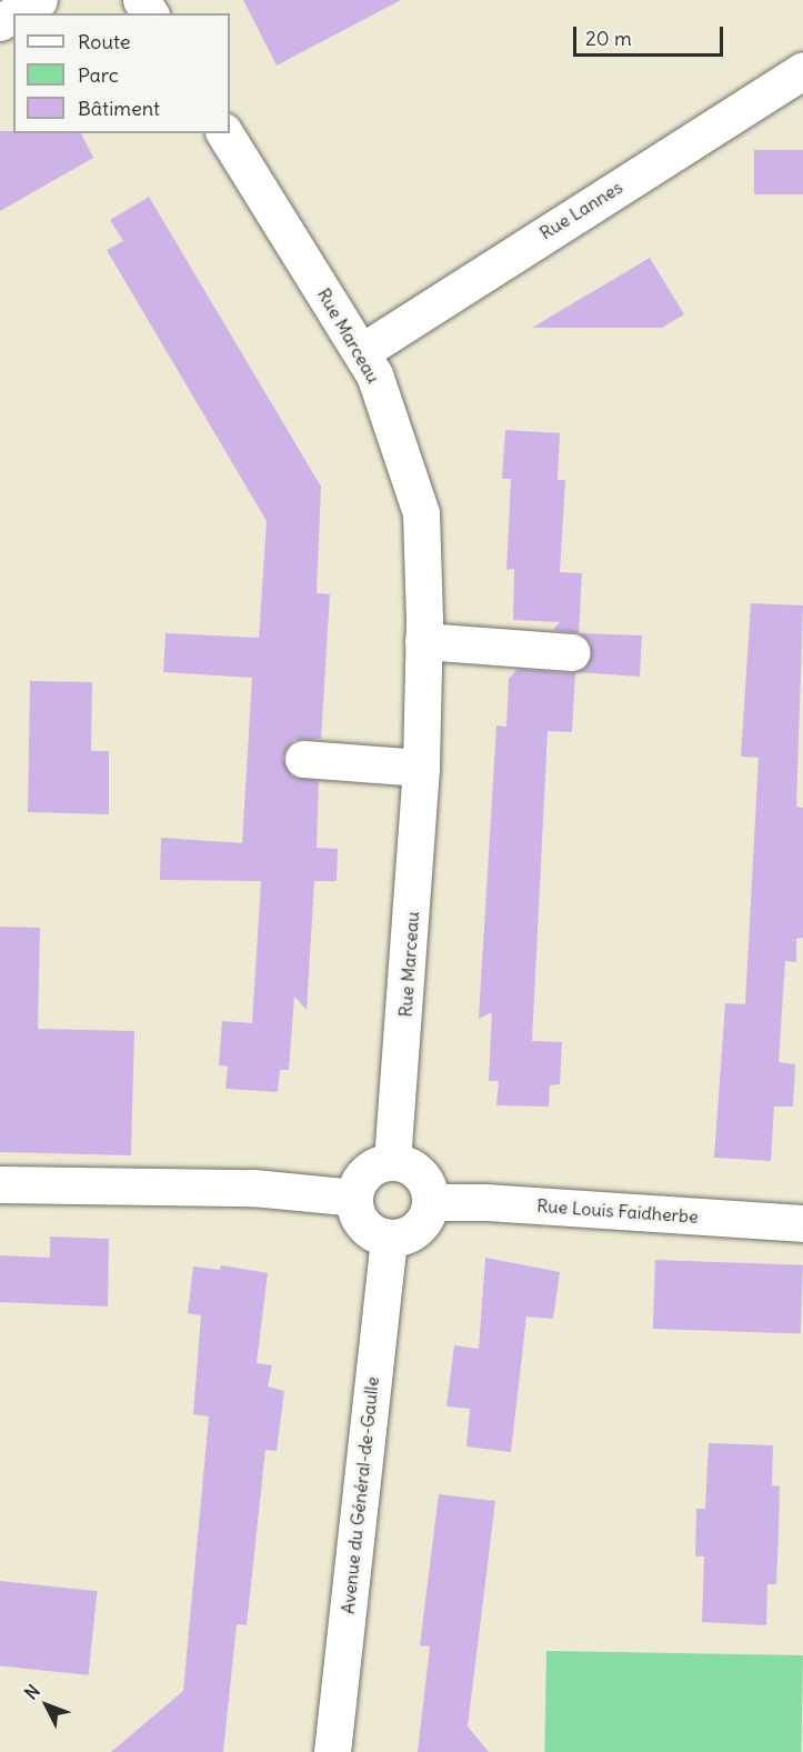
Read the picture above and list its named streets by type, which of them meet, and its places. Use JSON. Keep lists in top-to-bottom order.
{
  "streets": {
    "street": [
      "Rue Lannes",
      "Rue Marceau",
      "Rue Louis Faidherbe",
      "Avenue du Général-de-Gaulle"
    ]
  },
  "crossings": [
    ["Rue Lannes", "Rue Marceau"],
    ["Rue Marceau", "Rue Louis Faidherbe"],
    ["Rue Marceau", "Avenue du Général-de-Gaulle"],
    ["Rue Louis Faidherbe", "Avenue du Général-de-Gaulle"]
  ],
  "legend": ["Route", "Parc", "Bâtiment"],
  "scale_bar": "20 m",
  "north": "top left"
}
